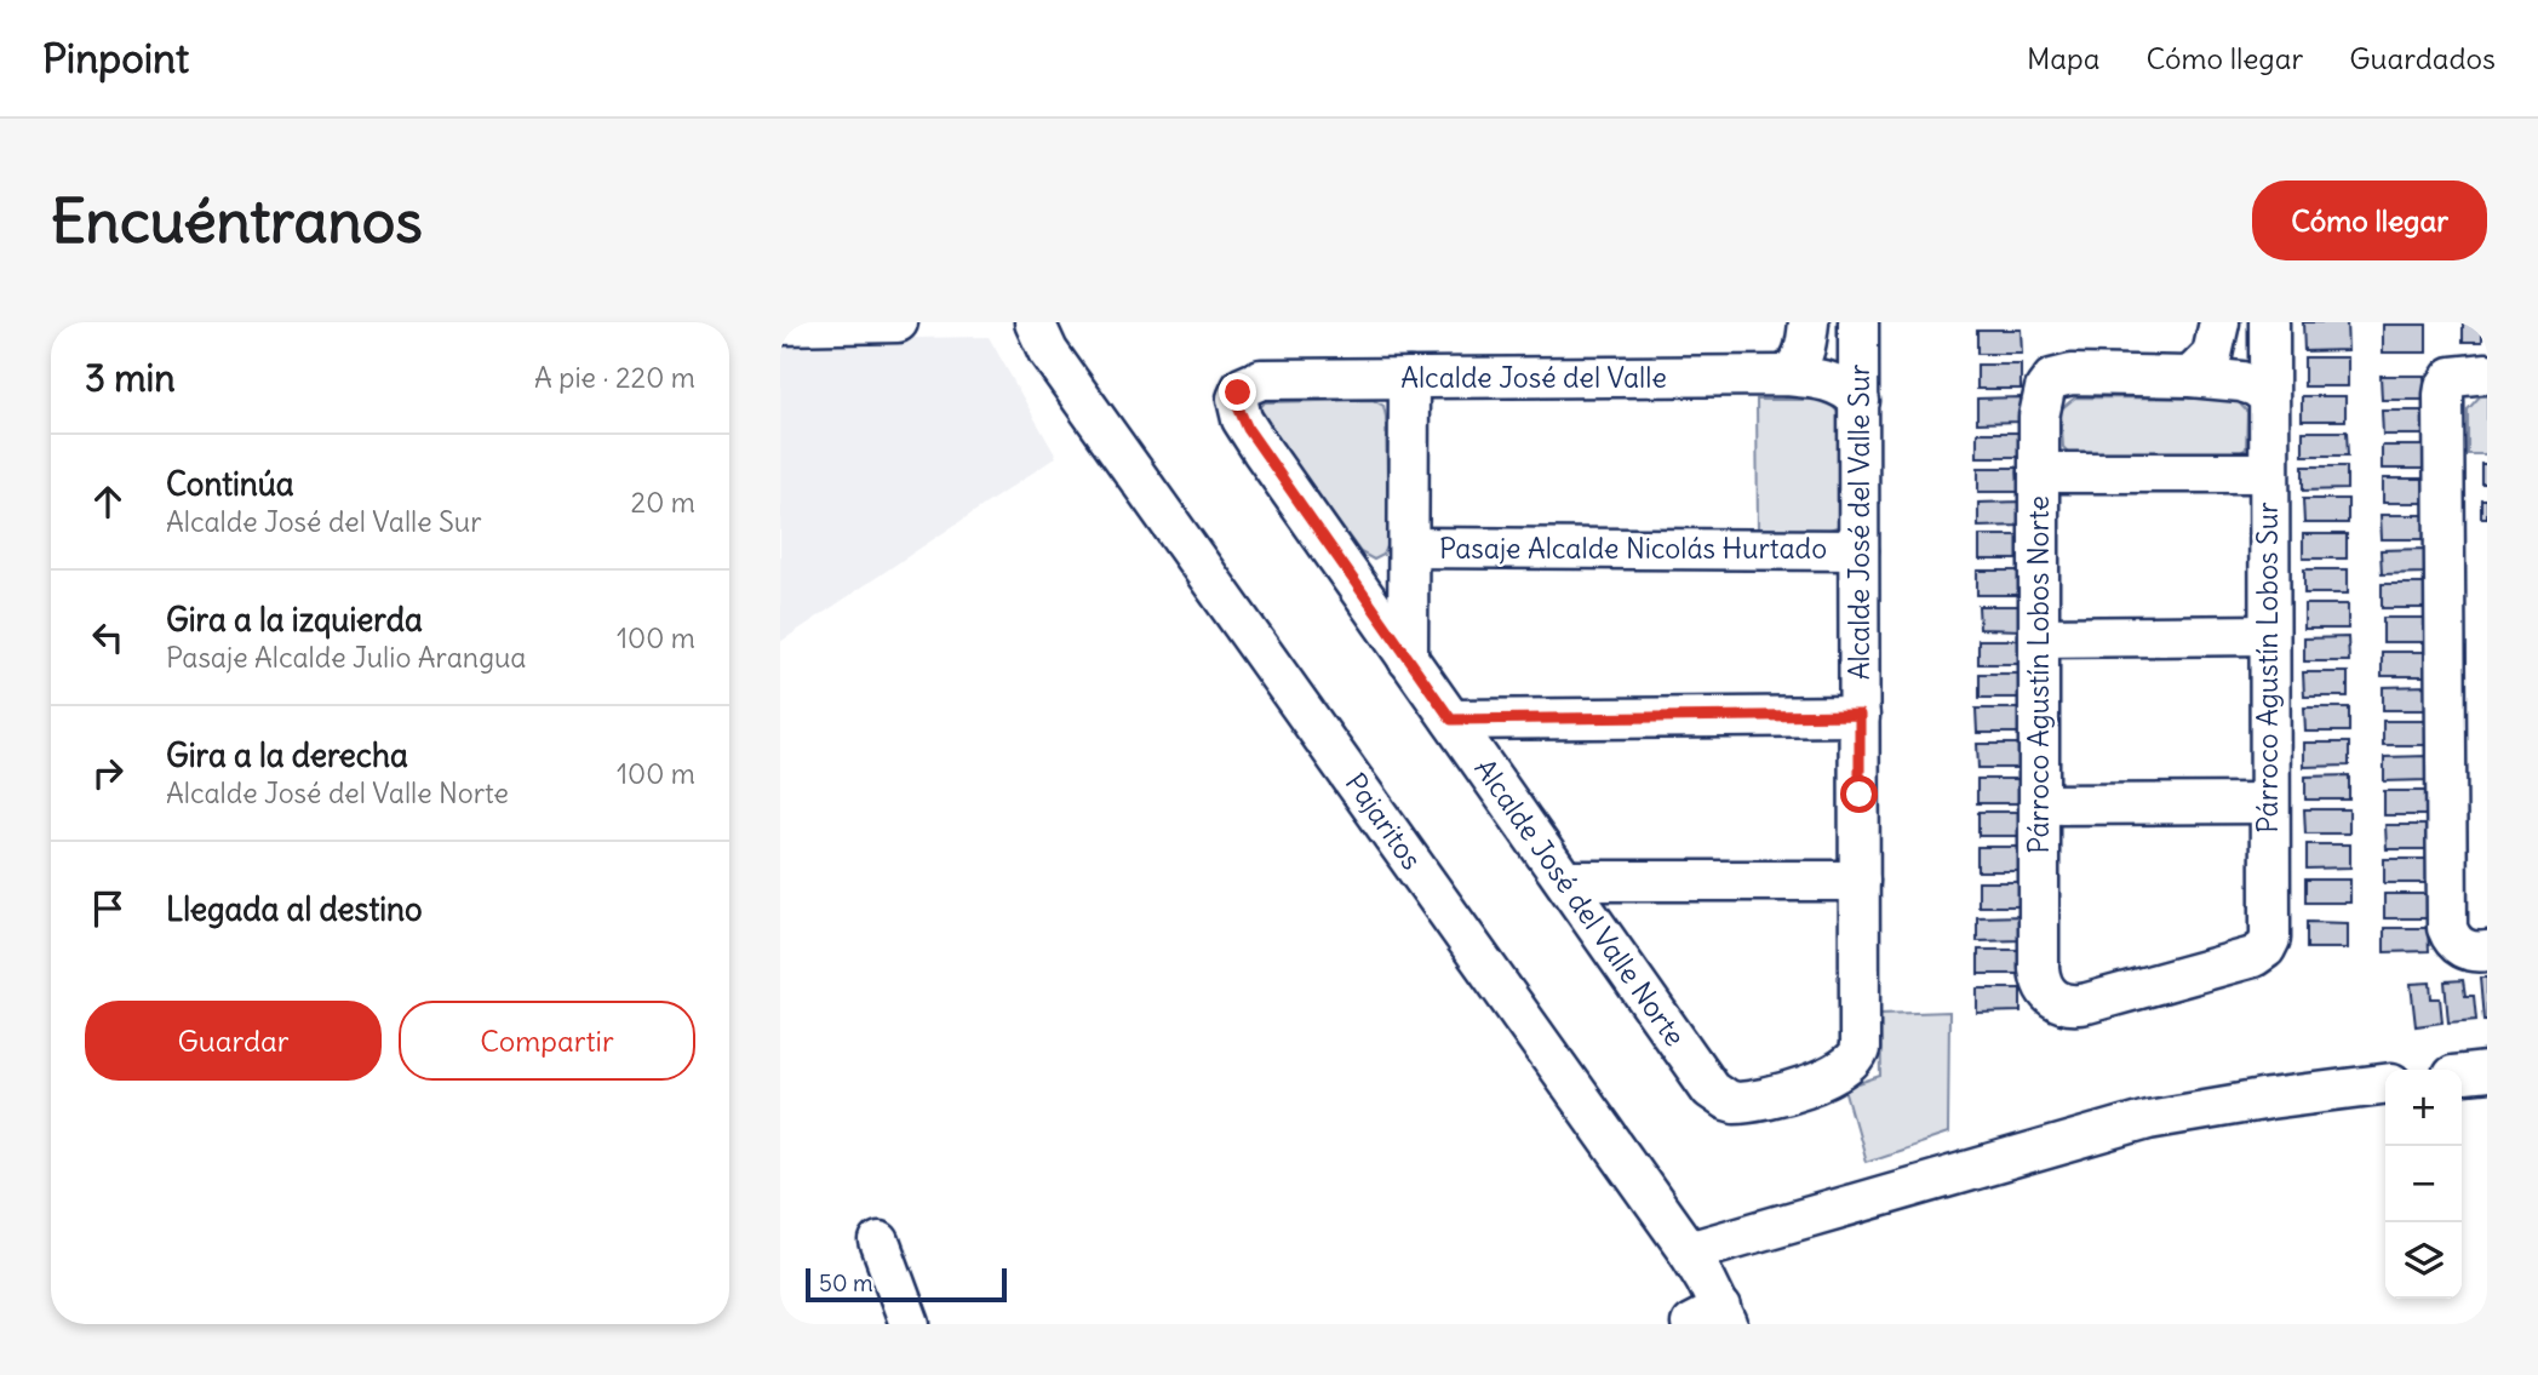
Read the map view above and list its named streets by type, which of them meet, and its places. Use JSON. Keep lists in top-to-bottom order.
{
  "streets": {
    "street": [
      "Alcalde José del Valle",
      "Alcalde José del Valle Sur",
      "Pasaje Alcalde Nicolás Hurtado",
      "Párroco Agustín Lobos Sur",
      "Párroco Agustín Lobos Norte",
      "Pajaritos",
      "Alcalde José del Valle Norte"
    ]
  },
  "crossings": [
    ["Alcalde José del Valle", "Alcalde José del Valle Sur"],
    ["Alcalde José del Valle", "Alcalde José del Valle Norte"],
    ["Alcalde José del Valle Sur", "Pasaje Alcalde Nicolás Hurtado"],
    ["Alcalde José del Valle Sur", "Alcalde José del Valle Norte"],
    ["Párroco Agustín Lobos Sur", "Párroco Agustín Lobos Norte"]
  ],
  "scale_bar": "50 m",
  "page": {
    "header": "Pinpoint",
    "nav": ["Mapa", "Cómo llegar", "Guardados"],
    "buttons": [
      "Cómo llegar",
      ["Guardar", "Compartir"]
    ],
    "title": "Encuéntranos",
    "heading": ["3 min", "A pie · 220 m"],
    "list": [
      ["Continúa", "Alcalde José del Valle Sur", "20 m"],
      ["Gira a la izquierda", "Pasaje Alcalde Julio Arangua", "100 m"],
      ["Gira a la derecha", "Alcalde José del Valle Norte", "100 m"],
      "Llegada al destino"
    ],
    "map_buttons": ["+", "−"],
    "scale": "50 m"
  }
}
